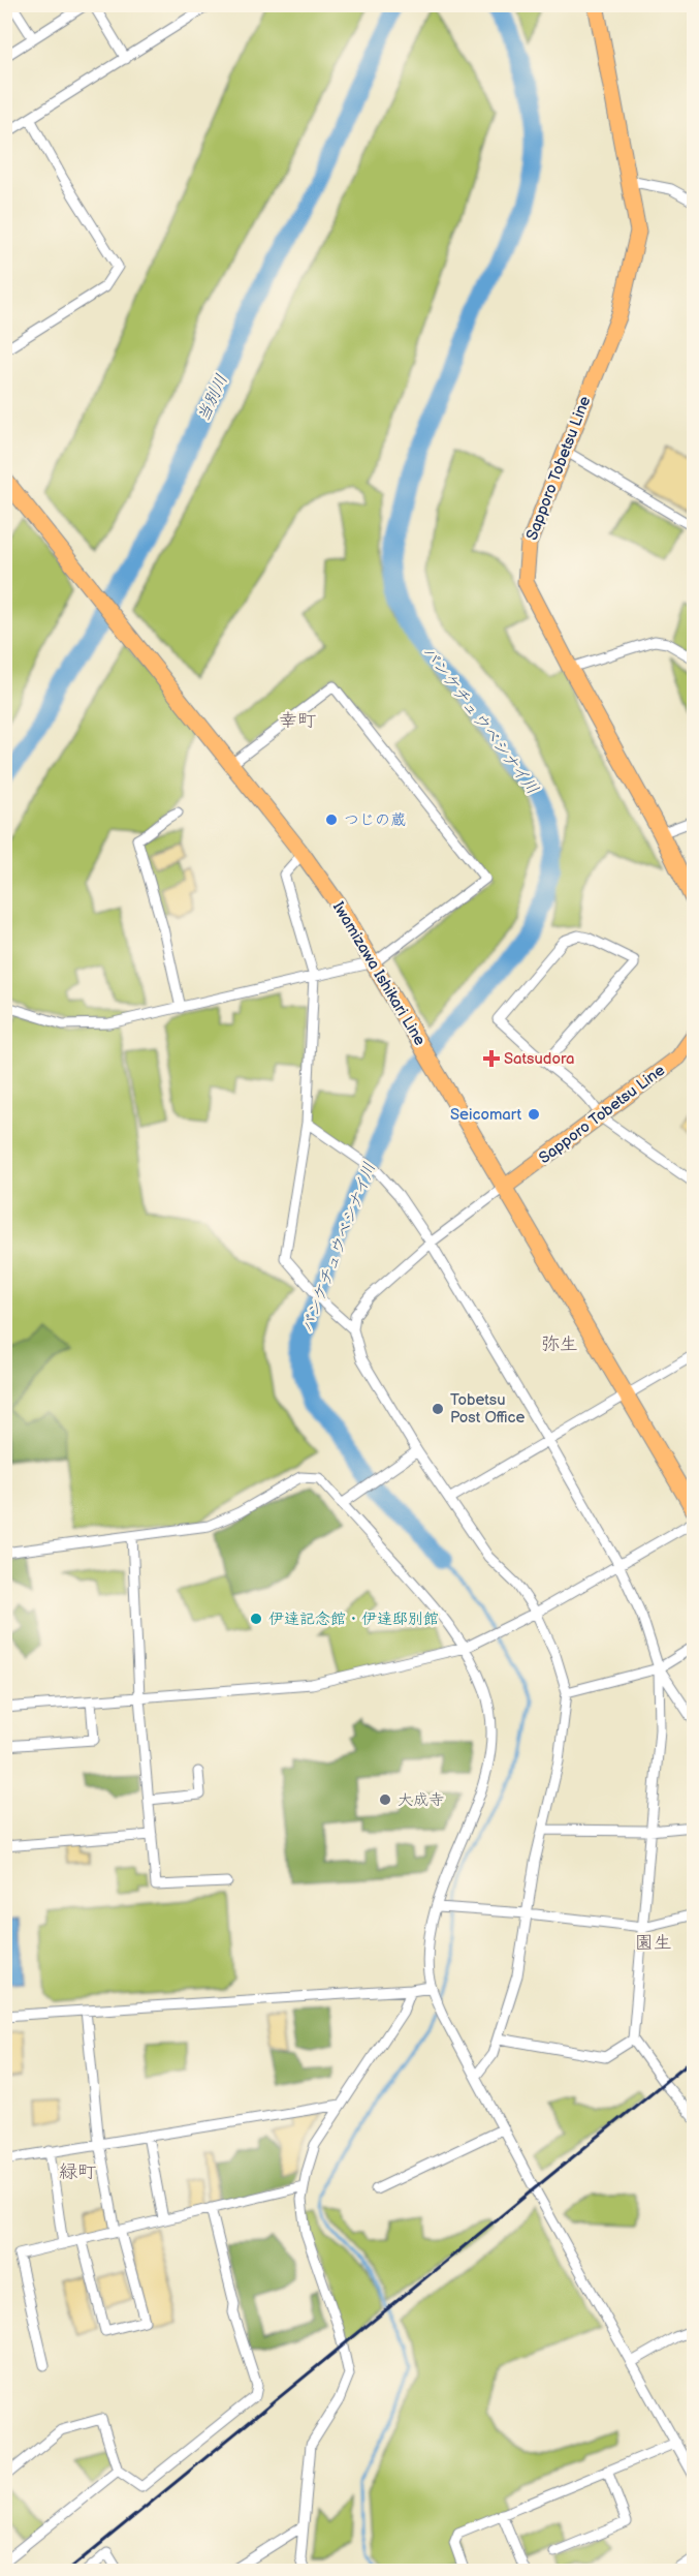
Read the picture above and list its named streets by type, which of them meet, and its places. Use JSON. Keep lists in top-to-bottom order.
{
  "streets": {
    "main road": ["Sapporo Tobetsu Line", "Iwamizawa Ishikari Line"]
  },
  "crossings": [
    ["Sapporo Tobetsu Line", "Iwamizawa Ishikari Line"]
  ],
  "districts": [
    "幸町",
    "弥生",
    "園生",
    "緑町"
  ],
  "water": ["当別川", "パンケチュウベシナイ川"],
  "places": {
    "other": [
      "つじの蔵",
      "Seicomart",
      "Tobetsu Post Office",
      "伊達記念館・伊達邸別館",
      "大成寺"
    ],
    "health": ["Satsudora"]
  }
}
